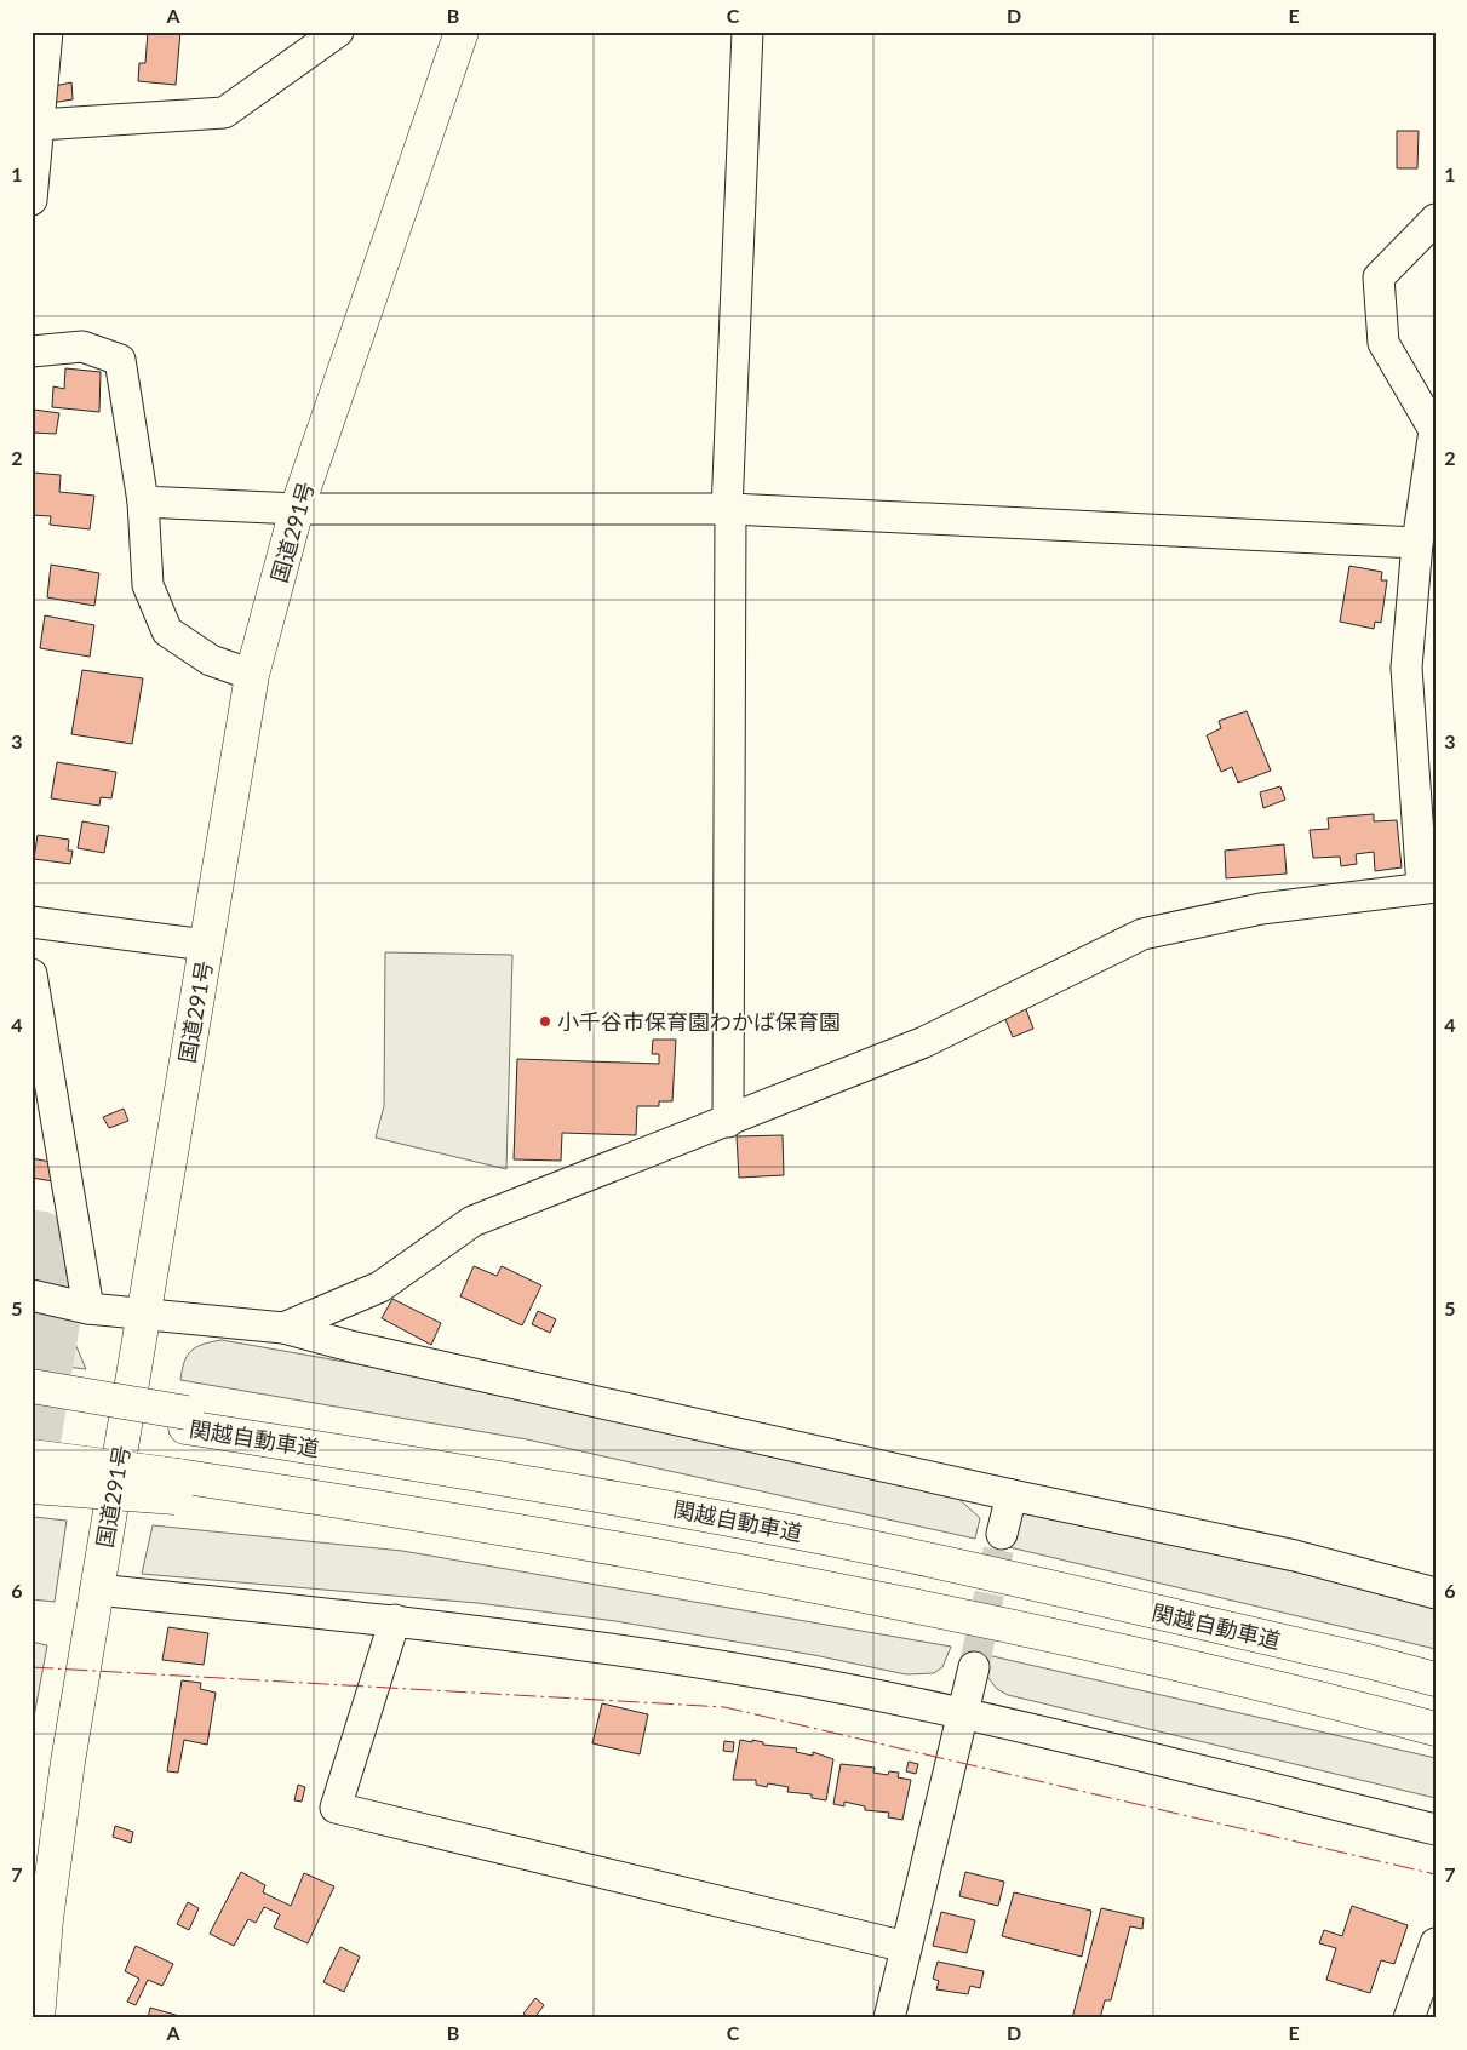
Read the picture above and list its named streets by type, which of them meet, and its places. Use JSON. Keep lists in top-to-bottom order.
{
  "streets": {
    "highway": ["国道291号", "関越自動車道"]
  },
  "places": ["小千谷市保育園わかば保育園"],
  "grid": {
    "columns": [
      "A",
      "B",
      "C",
      "D",
      "E"
    ],
    "rows": [
      "1",
      "2",
      "3",
      "4",
      "5",
      "6",
      "7"
    ]
  }
}
